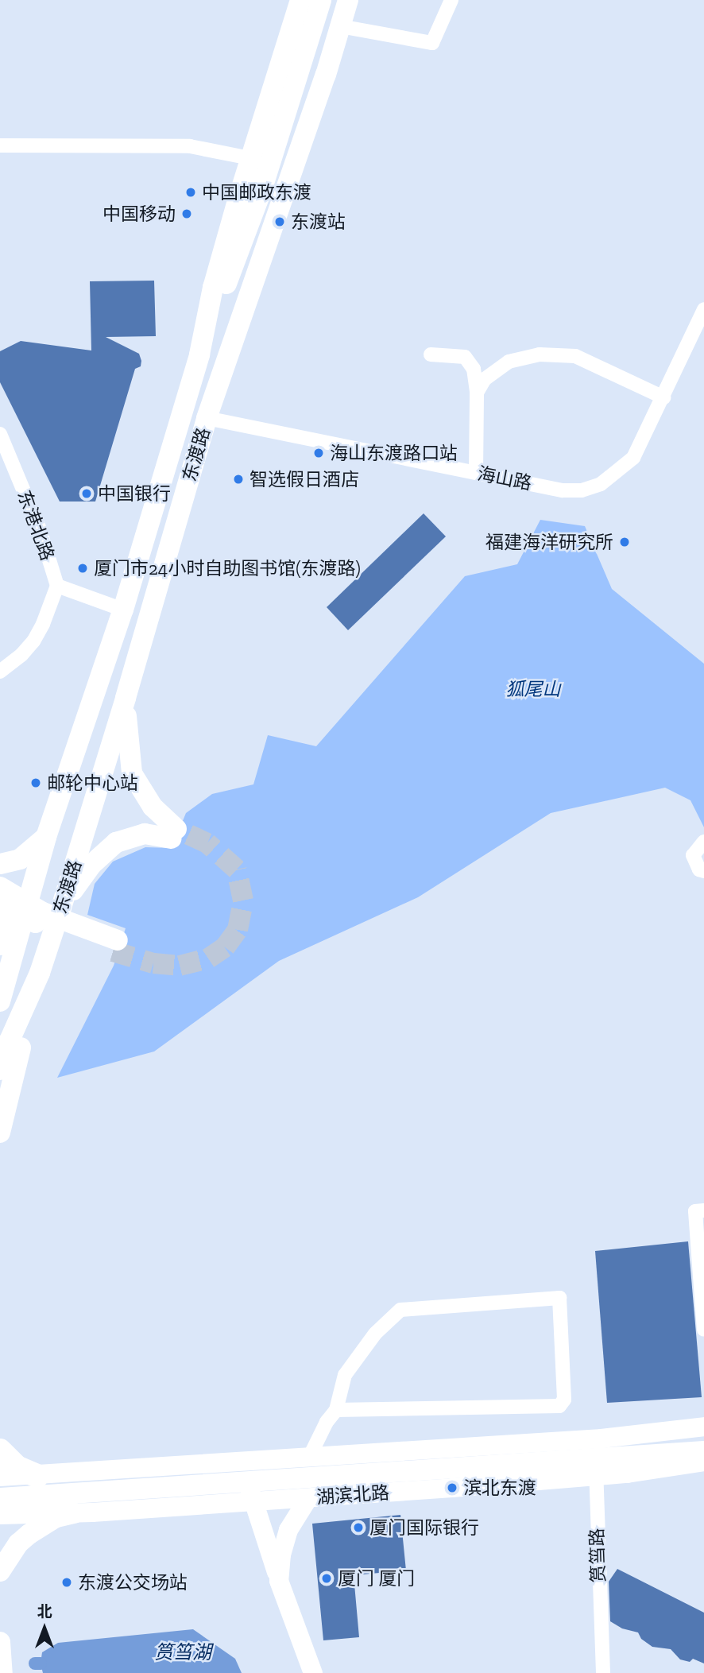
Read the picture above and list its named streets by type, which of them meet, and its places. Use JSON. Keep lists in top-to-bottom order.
{
  "streets": {
    "main road": ["东渡路", "湖滨北路"],
    "street": ["海山路", "东港北路", "筼筜路"]
  },
  "crossings": [
    ["东渡路", "海山路"],
    ["湖滨北路", "筼筜路"]
  ],
  "water": ["筼筜湖"],
  "parks": ["狐尾山"],
  "places": [
    "中国邮政东渡",
    "中国移动",
    "东渡站",
    "海山东渡路口站",
    "智选假日酒店",
    "中国银行",
    "福建海洋研究所",
    "厦门市24小时自助图书馆(东渡路)",
    "邮轮中心站",
    "滨北东渡",
    "厦门国际银行",
    "厦门 厦门",
    "东渡公交场站"
  ],
  "north": "top"
}
